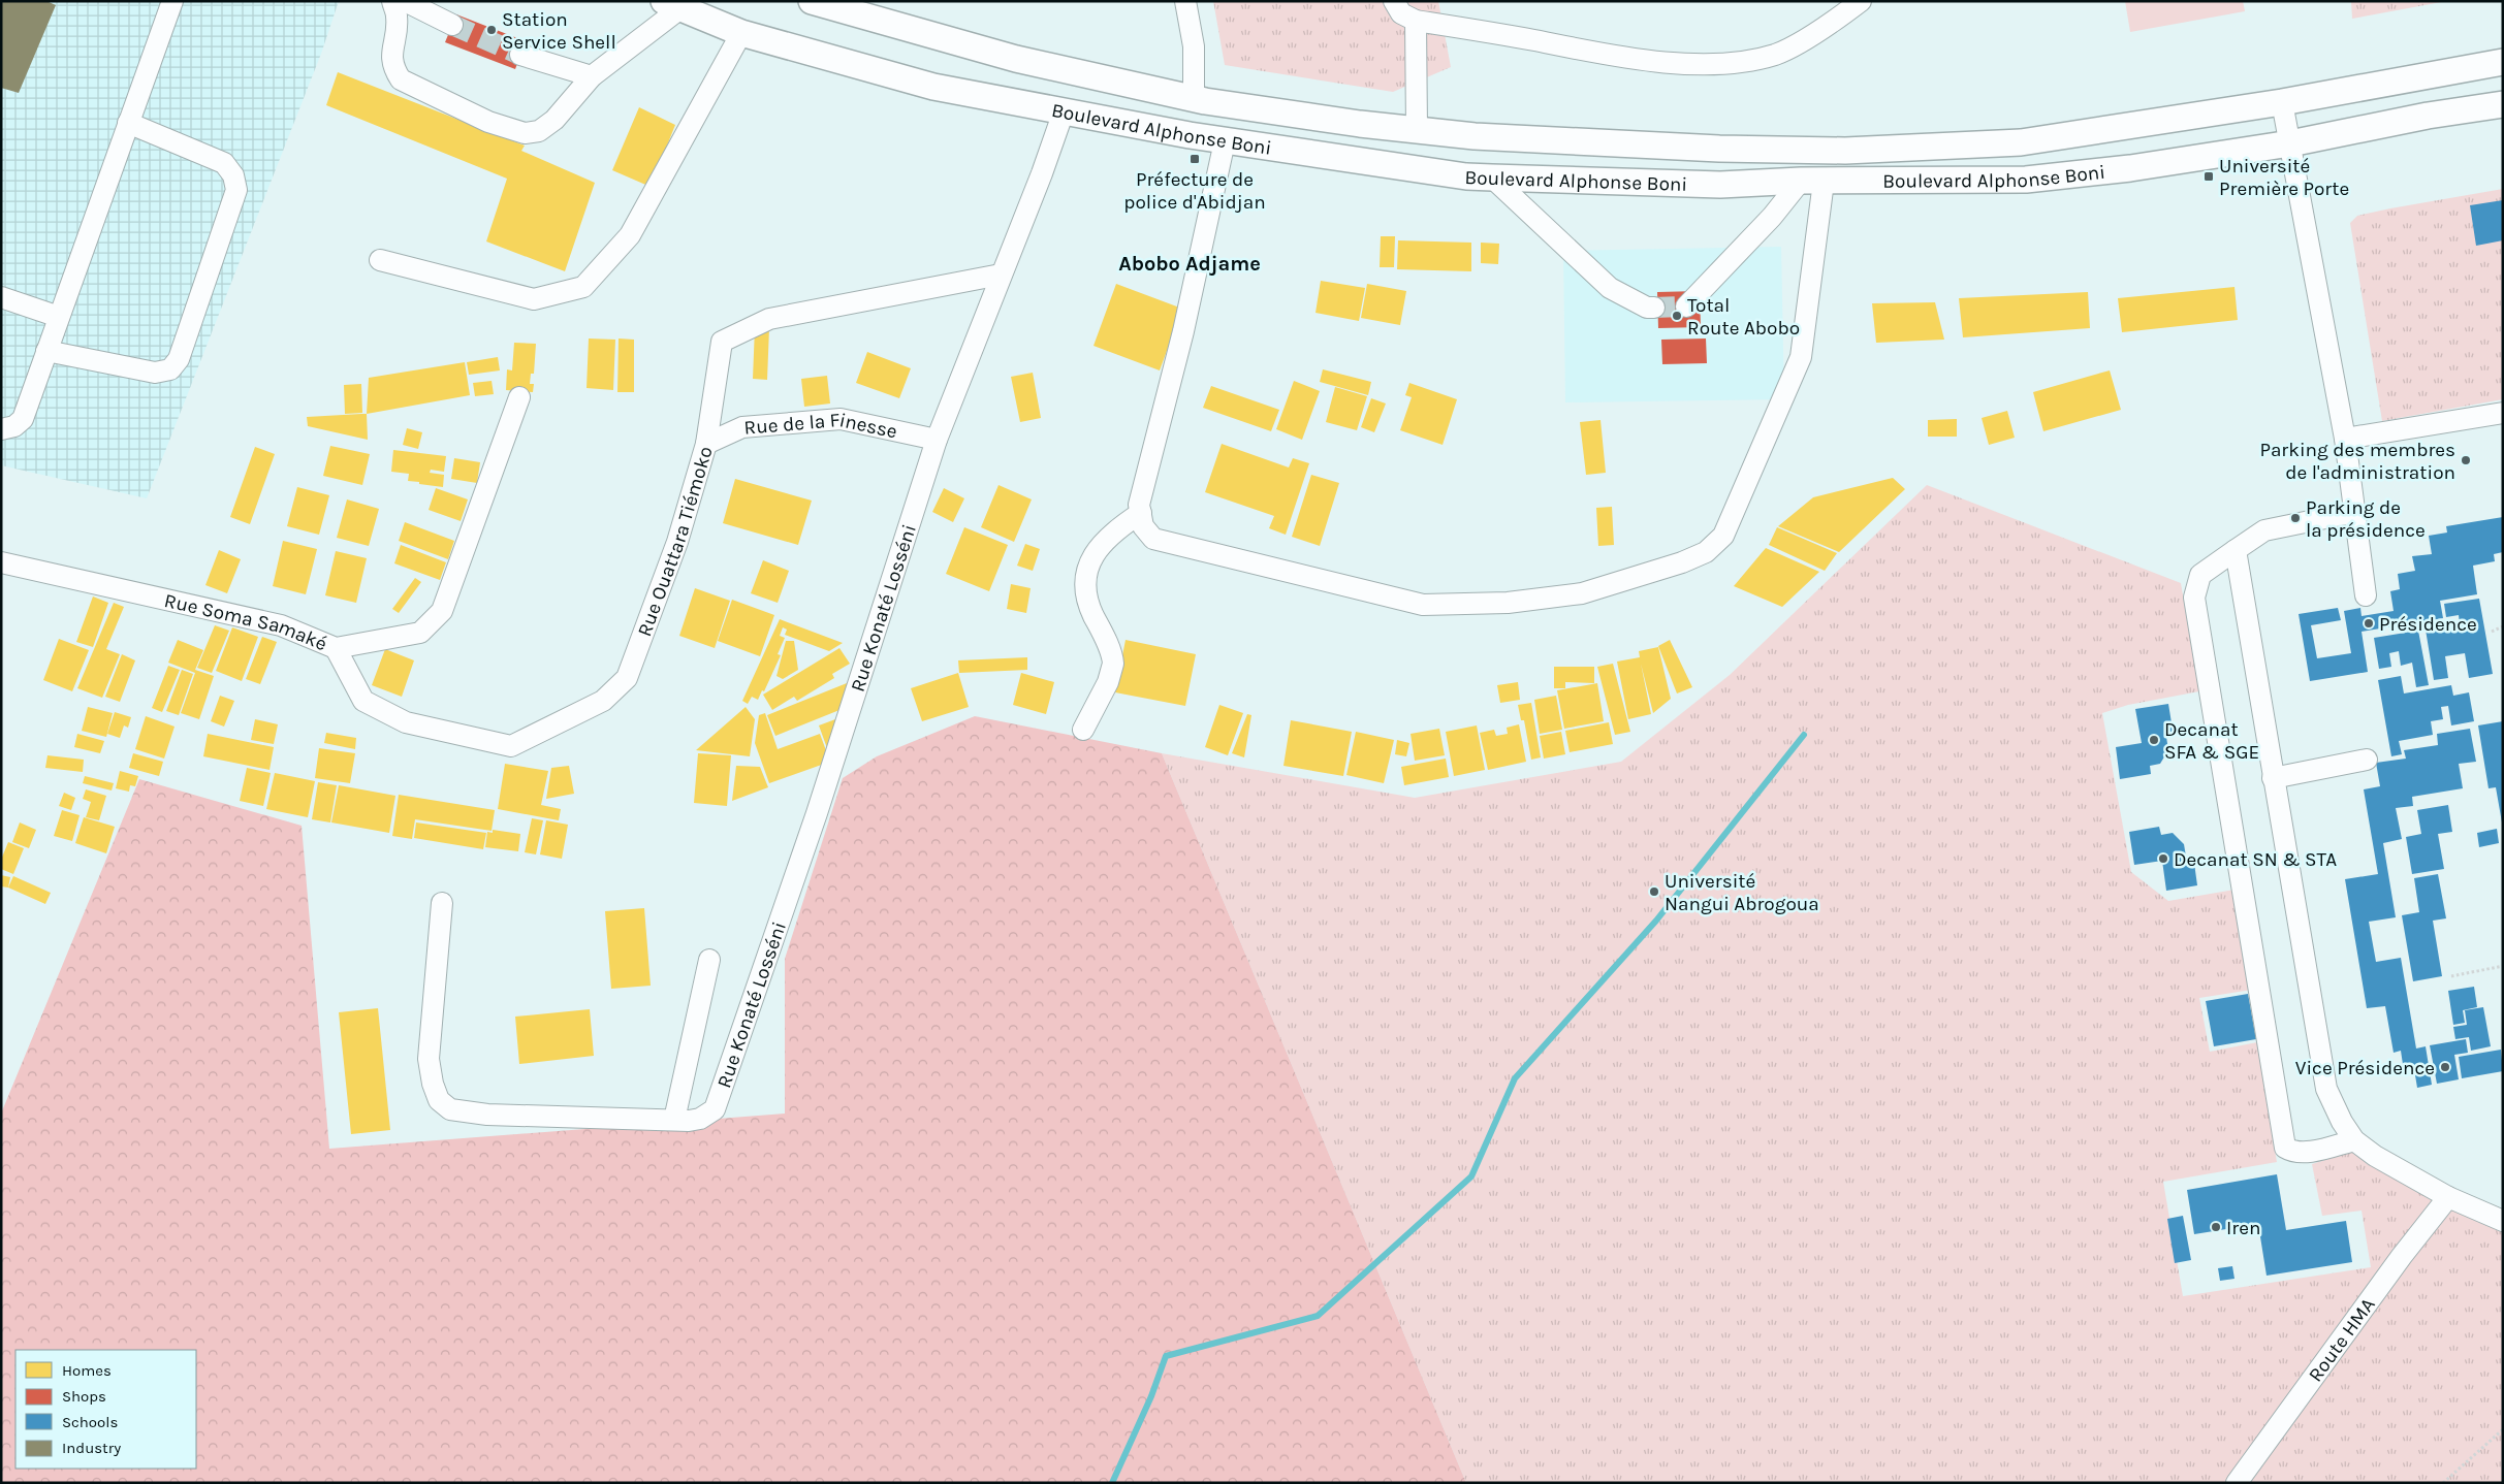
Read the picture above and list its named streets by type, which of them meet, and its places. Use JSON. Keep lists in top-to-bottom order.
{
  "streets": {
    "main road": ["Boulevard Alphonse Boni"],
    "street": [
      "Rue de la Finesse",
      "Rue Ouattara Tiémoko",
      "Rue Konaté Losséni",
      "Rue Soma Samaké",
      "Route HMA"
    ]
  },
  "crossings": [
    ["Boulevard Alphonse Boni", "Rue Konaté Losséni"],
    ["Rue de la Finesse", "Rue Ouattara Tiémoko"],
    ["Rue de la Finesse", "Rue Konaté Losséni"],
    ["Rue Ouattara Tiémoko", "Rue Konaté Losséni"],
    ["Rue Ouattara Tiémoko", "Rue Soma Samaké"]
  ],
  "districts": ["Abobo Adjame"],
  "places": {
    "other": [
      "Station Service Shell",
      "Total Route Abobo",
      "Parking des membres de l'administration",
      "Parking de la présidence",
      "Présidence",
      "Decanat SFA & SGE",
      "Decanat SN & STA",
      "Université Nangui Abrogoua",
      "Vice Présidence",
      "Iren"
    ],
    "transit": ["Préfecture de police d'Abidjan", "Université Première Porte"]
  },
  "legend": [
    "Homes",
    "Shops",
    "Schools",
    "Industry"
  ]
}
